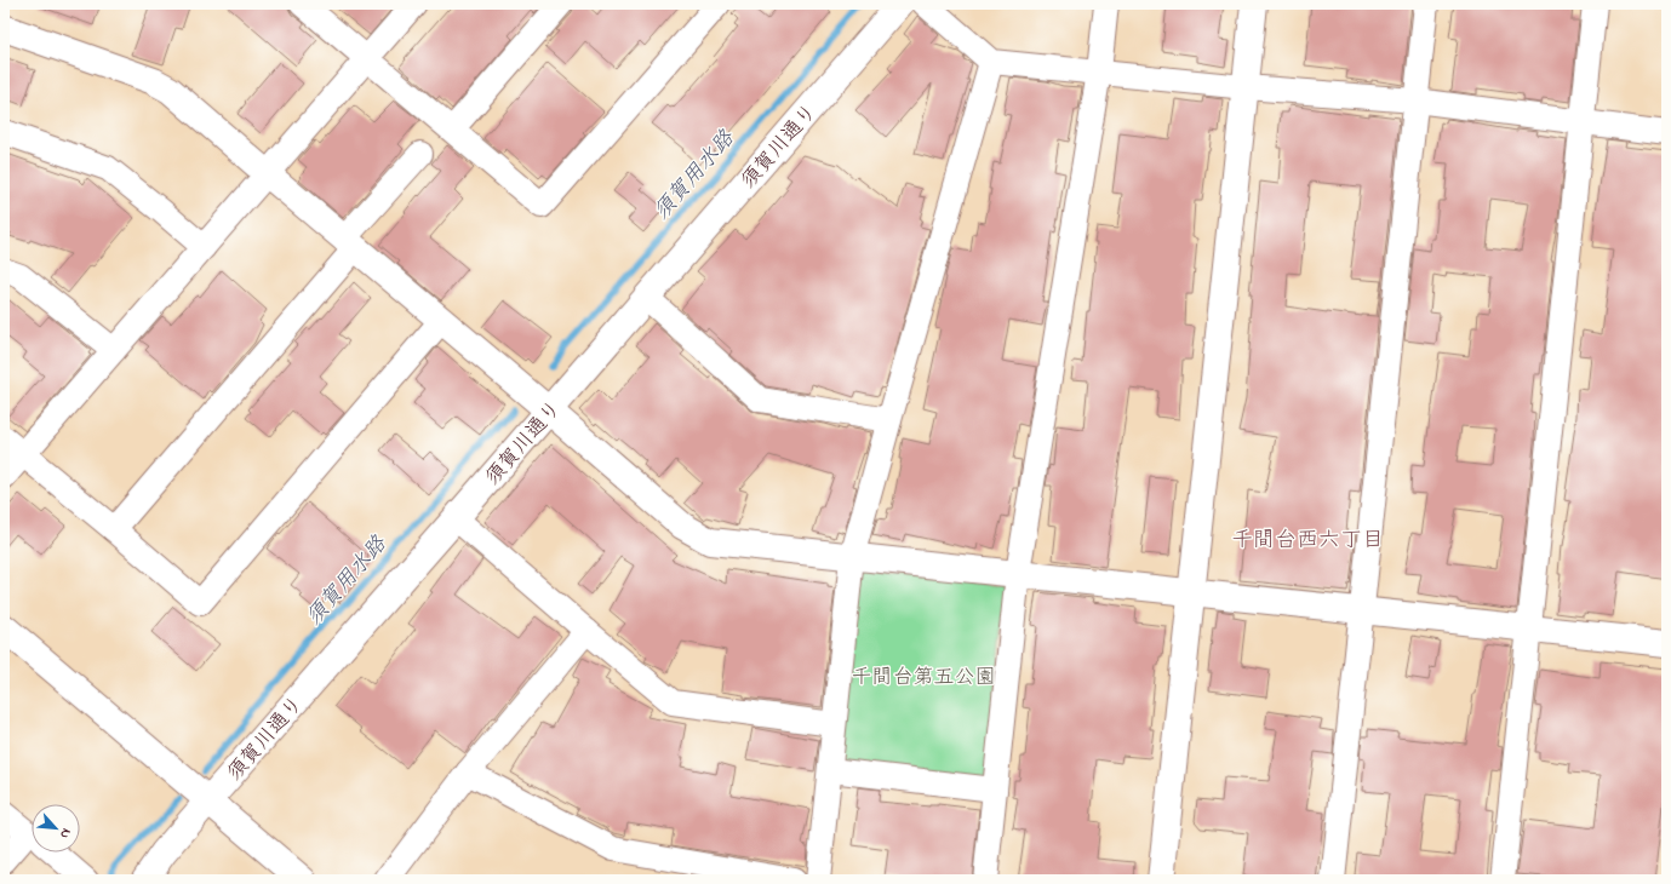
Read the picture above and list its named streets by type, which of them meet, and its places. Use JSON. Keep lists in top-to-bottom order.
{
  "streets": {
    "street": ["須賀川通り"]
  },
  "districts": ["千間台西六丁目"],
  "water": ["須賀用水路"],
  "parks": ["千間台第五公園"],
  "north": "bottom right"
}
